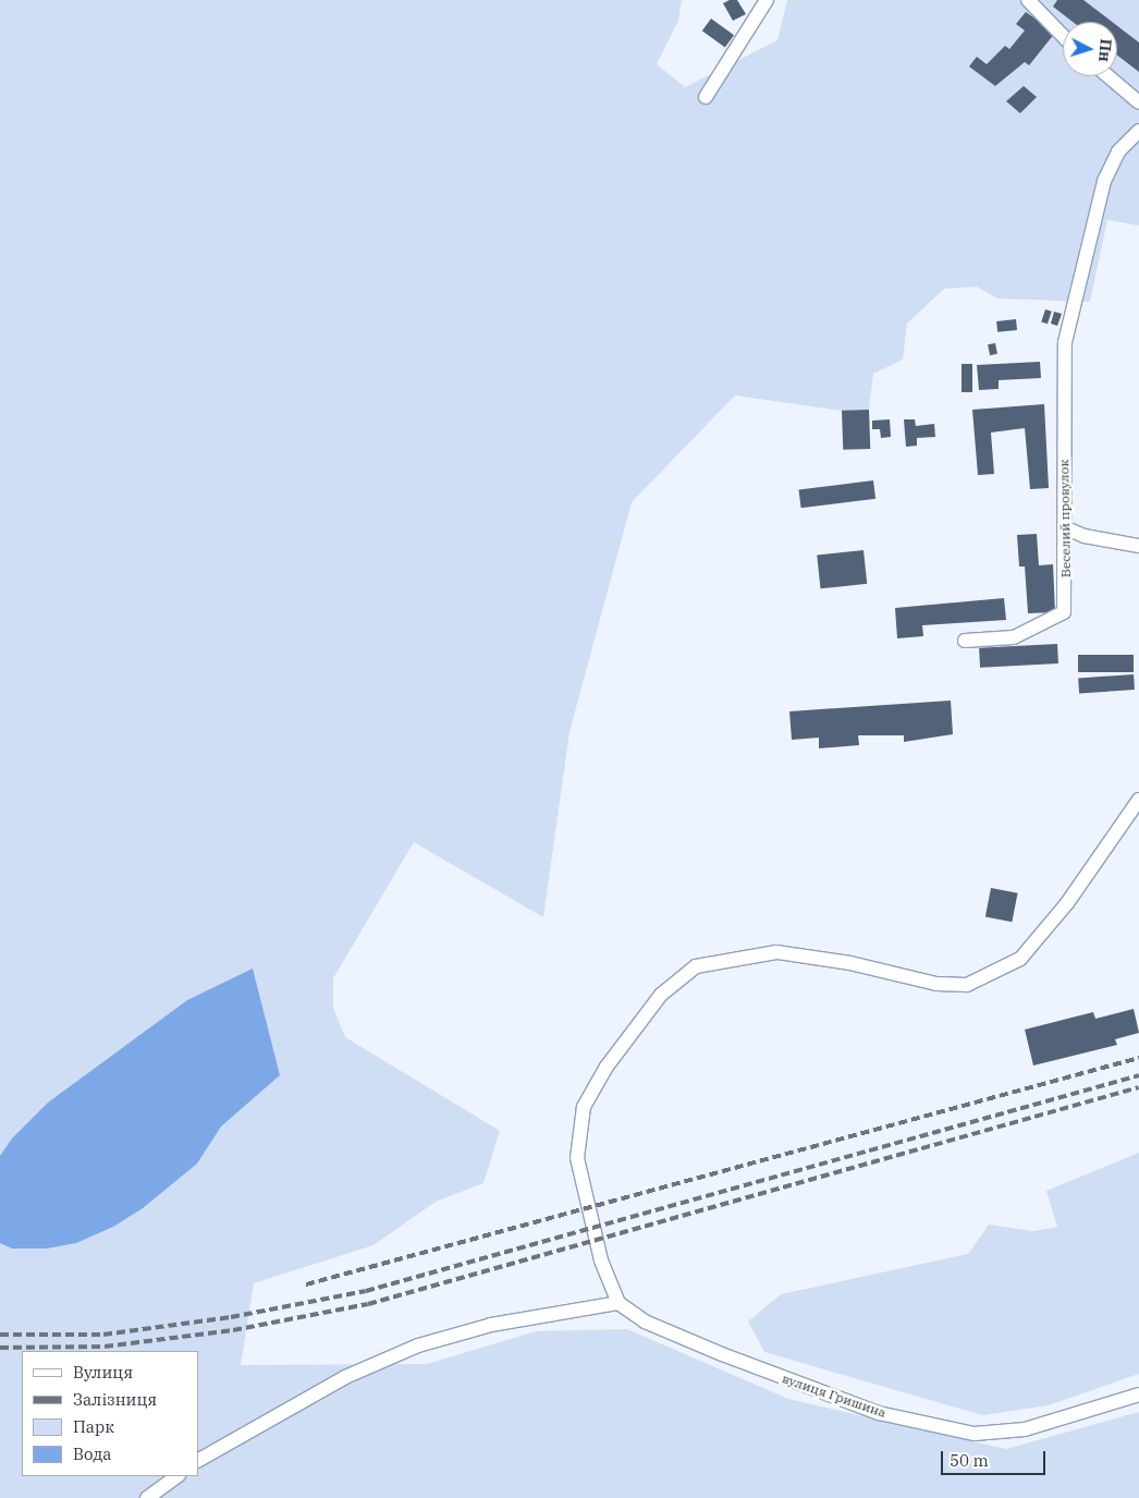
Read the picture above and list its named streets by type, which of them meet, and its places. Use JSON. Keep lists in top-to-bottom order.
{
  "streets": {
    "street": ["Веселий провулок", "вулиця Гришина"]
  },
  "legend": [
    "Вулиця",
    "Залізниця",
    "Парк",
    "Вода"
  ],
  "scale_bar": "50 m",
  "north": "right"
}
